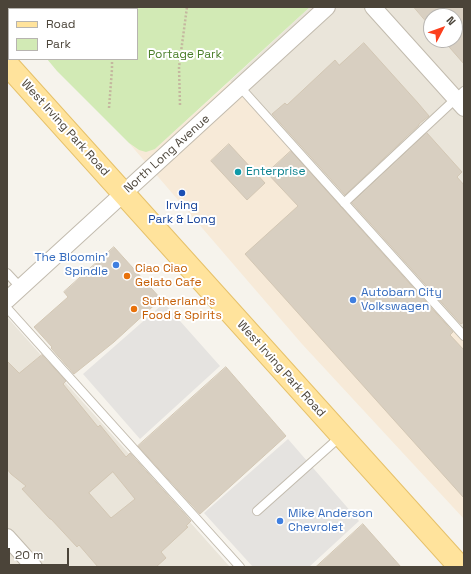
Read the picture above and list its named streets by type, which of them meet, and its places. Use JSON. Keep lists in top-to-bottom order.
{
  "streets": {
    "main road": ["West Irving Park Road"],
    "street": ["North Long Avenue"]
  },
  "crossings": [
    ["West Irving Park Road", "North Long Avenue"]
  ],
  "parks": ["Portage Park"],
  "places": [
    "Enterprise",
    "Irving Park & Long",
    "The Bloomin' Spindle",
    "Ciao Ciao Gelato Cafe",
    "Autobarn City Volkswagen",
    "Sutherland’s Food & Spirits",
    "Mike Anderson Chevrolet"
  ],
  "legend": ["Road", "Park"],
  "scale_bar": "20 m",
  "north": "top right"
}
